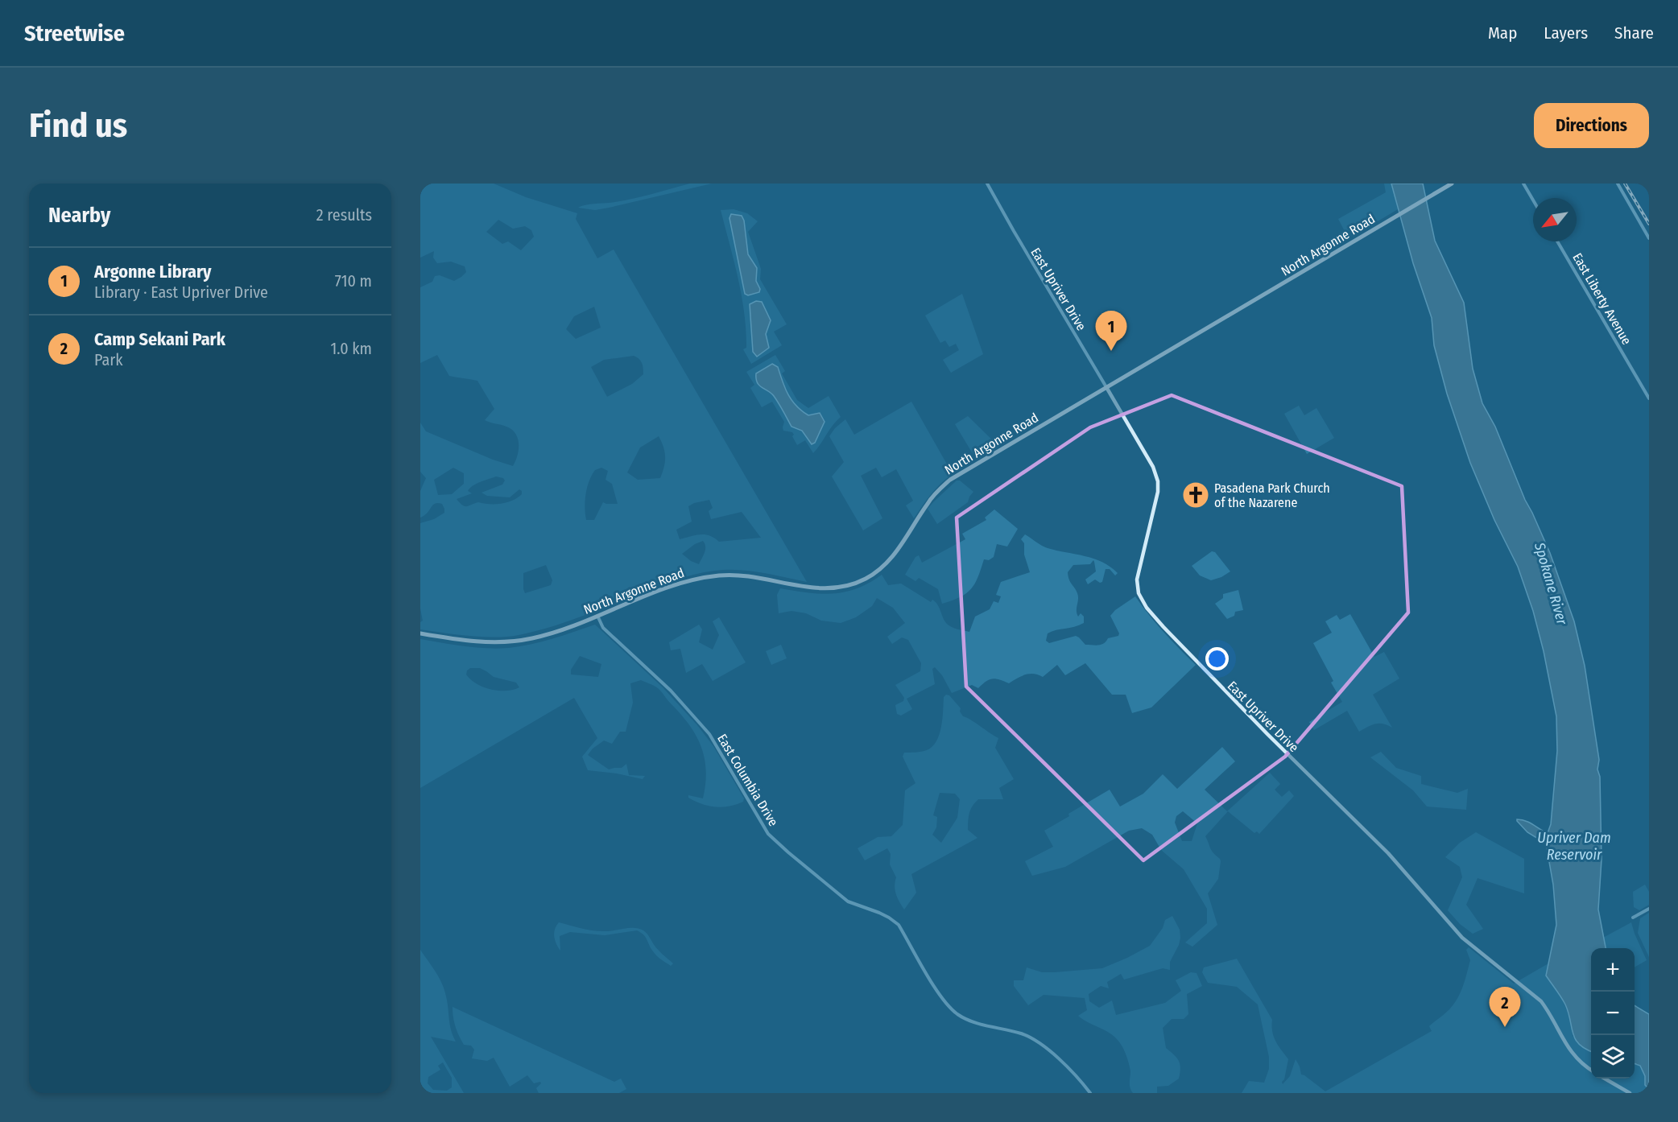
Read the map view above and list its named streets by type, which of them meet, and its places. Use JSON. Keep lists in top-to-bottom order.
{
  "streets": {
    "main road": ["North Argonne Road", "East Upriver Drive"],
    "street": ["East Liberty Avenue", "East Columbia Drive"]
  },
  "crossings": [
    ["North Argonne Road", "East Upriver Drive"],
    ["North Argonne Road", "East Columbia Drive"]
  ],
  "water": ["Spokane River", "Upriver Dam Reservoir"],
  "places": {
    "church": ["Pasadena Park Church of the Nazarene"]
  },
  "north": "bottom left",
  "page": {
    "header": "Streetwise",
    "nav": ["Map", "Layers", "Share"],
    "buttons": "Directions",
    "title": "Find us",
    "heading": ["Nearby", "2 results"],
    "list": [
      {
        "mark": "1",
        "name": "Argonne Library",
        "note": "Library · East Upriver Drive",
        "value": "710 m"
      },
      {
        "mark": "2",
        "name": "Camp Sekani Park",
        "note": "Park",
        "value": "1.0 km"
      }
    ],
    "pins": ["1", "2"],
    "map_buttons": ["+", "−"]
  }
}
